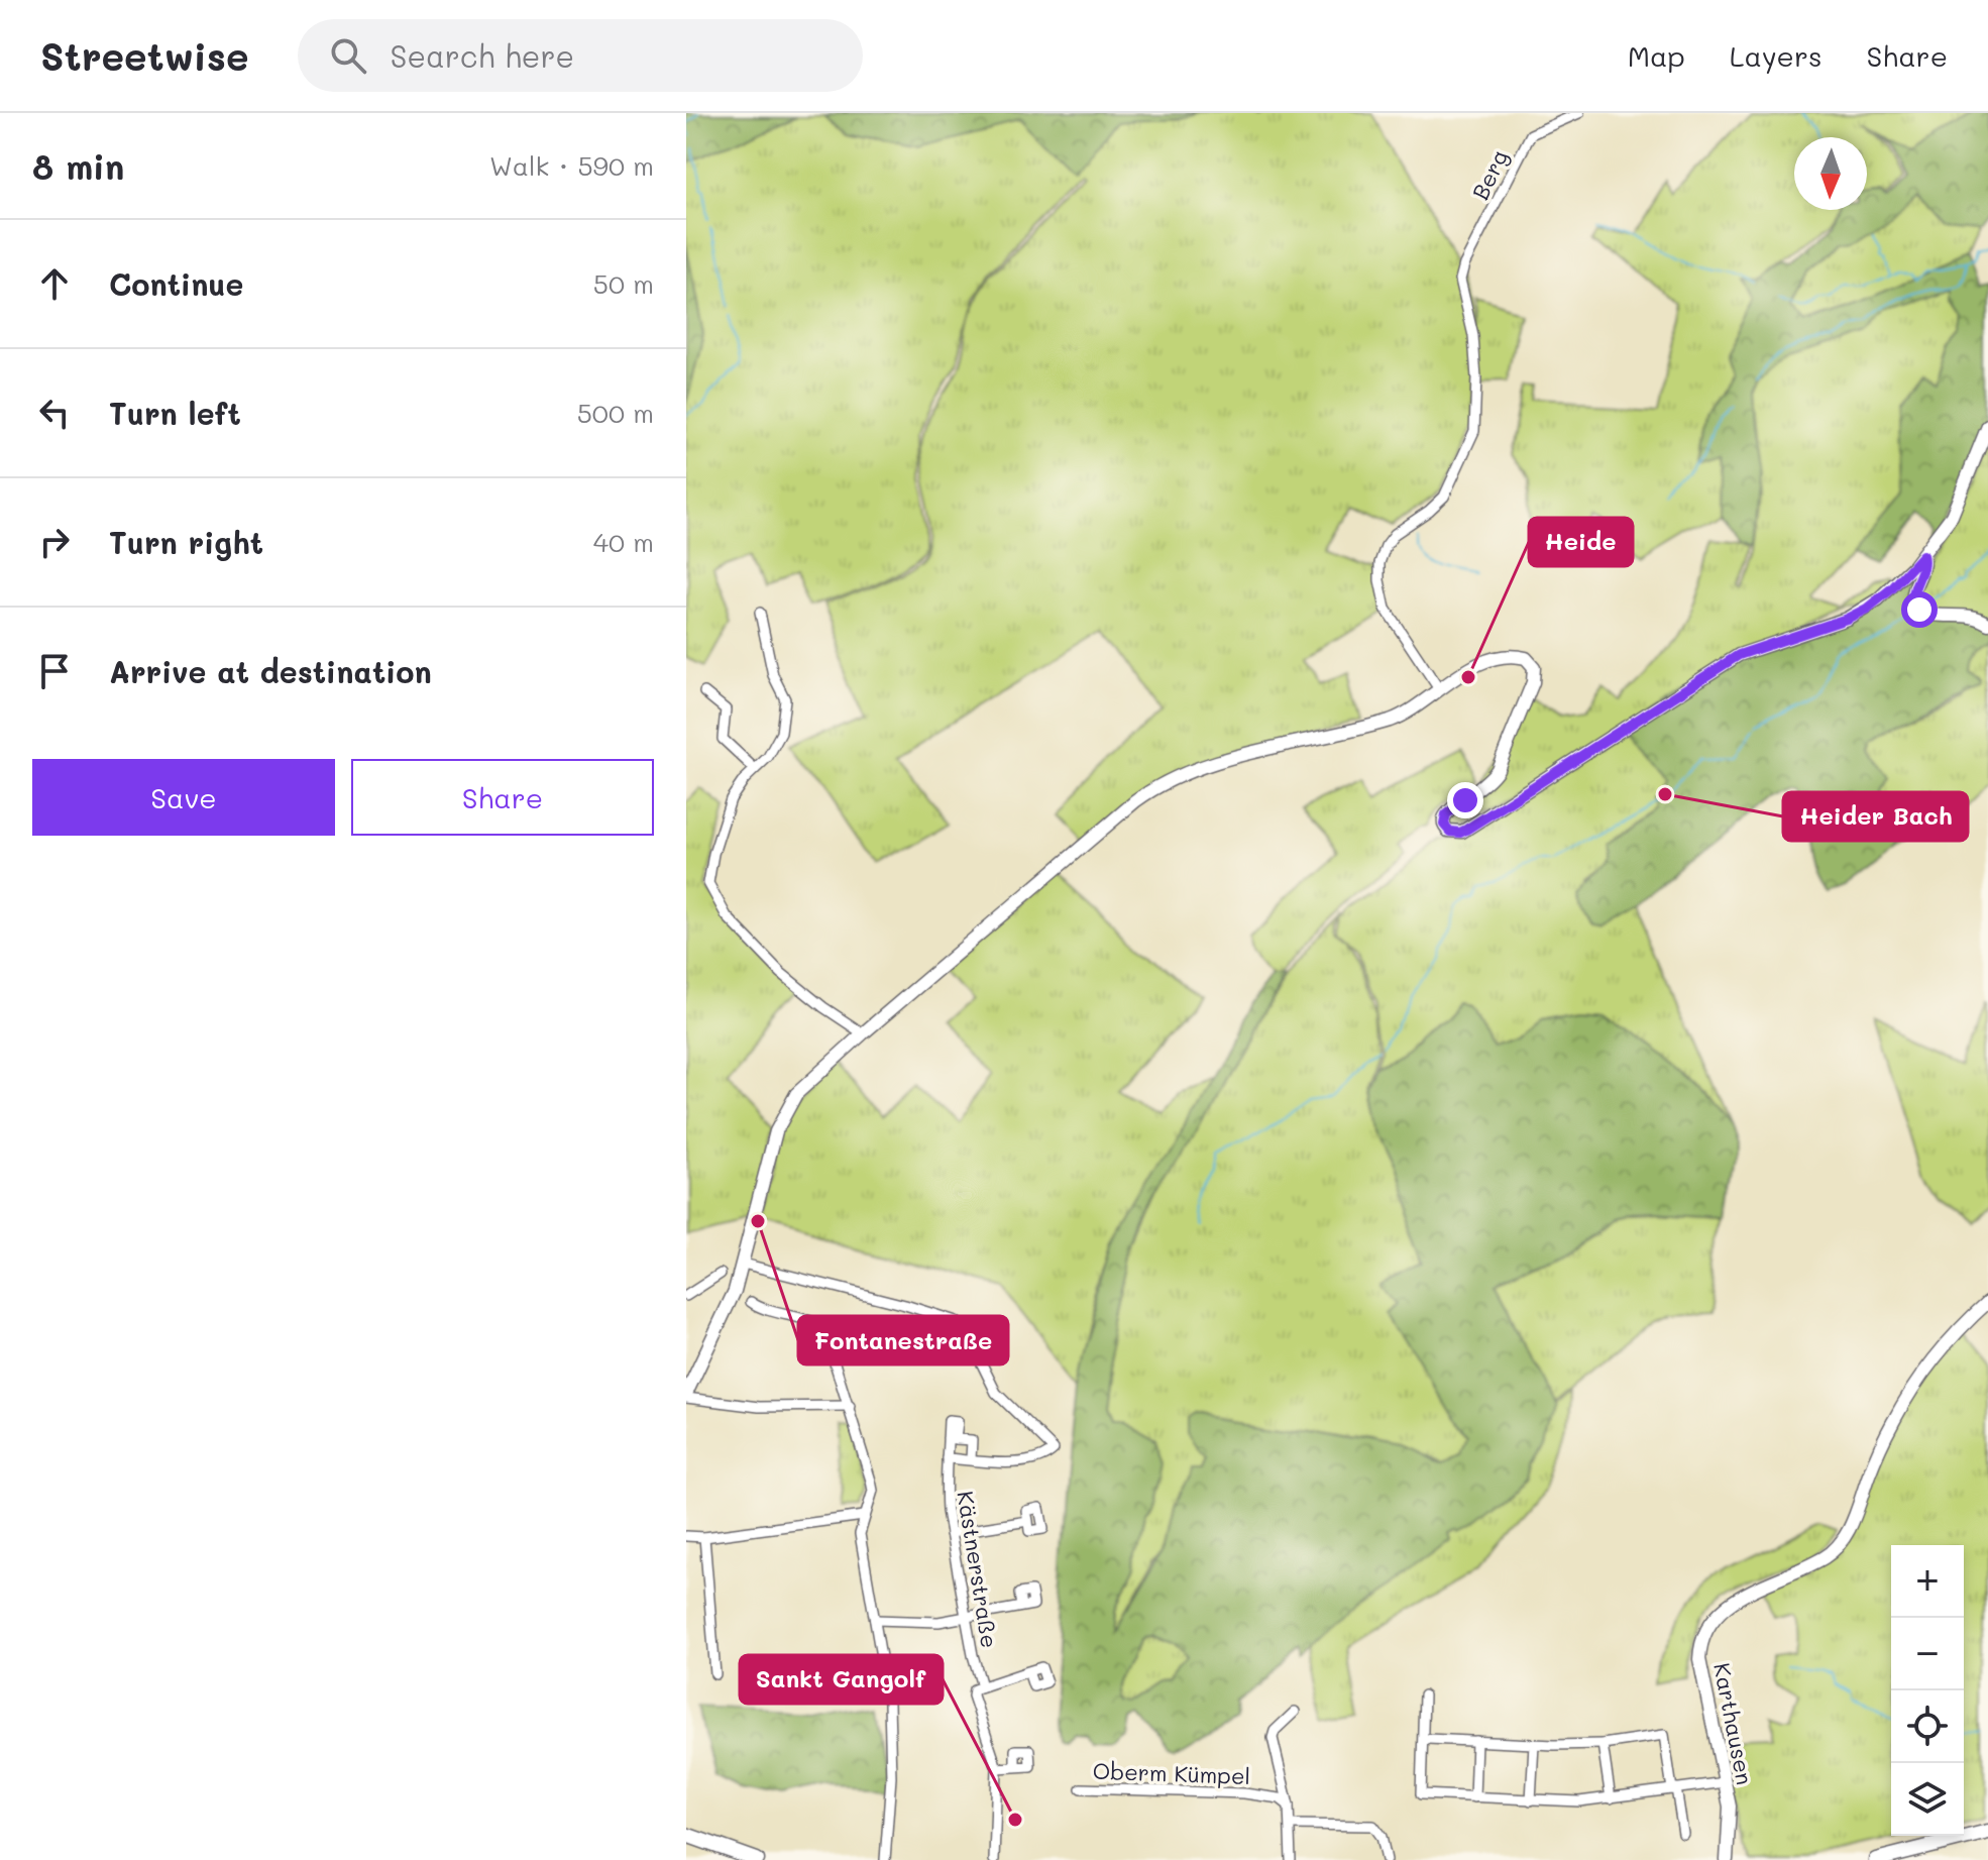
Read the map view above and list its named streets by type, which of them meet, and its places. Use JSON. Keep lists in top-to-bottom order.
{
  "streets": {
    "main road": ["Karthausen"],
    "street": ["Berg", "Kästnerstraße", "Oberm Kümpel"]
  },
  "places": [
    "Heide",
    "Heider Bach",
    "Fontanestraße",
    "Sankt Gangolf"
  ],
  "north": "bottom",
  "page": {
    "header": "Streetwise",
    "search": "Search here",
    "nav": ["Map", "Layers", "Share"],
    "heading": ["8 min", "Walk · 590 m"],
    "list": [
      ["Continue", "50 m"],
      ["Turn left", "500 m"],
      ["Turn right", "40 m"],
      "Arrive at destination"
    ],
    "buttons": ["Save", "Share"],
    "map_buttons": ["+", "−"]
  }
}
